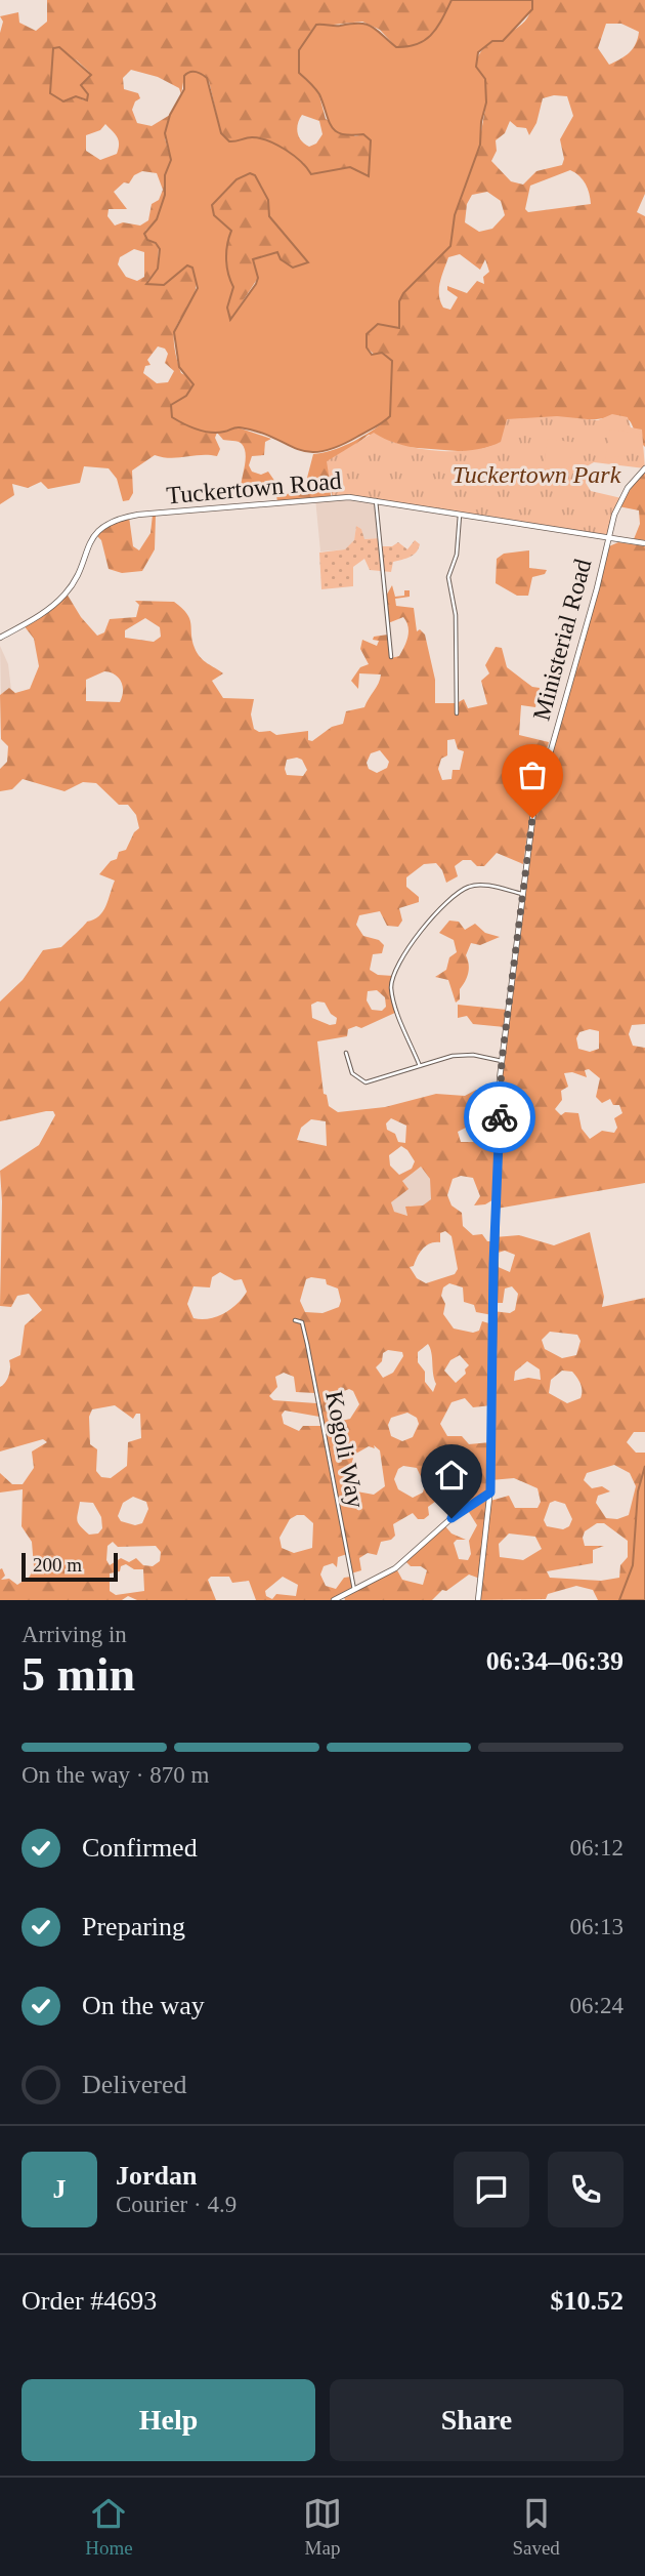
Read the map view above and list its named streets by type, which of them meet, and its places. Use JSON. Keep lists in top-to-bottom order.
{
  "streets": {
    "main road": ["Tuckertown Road", "Ministerial Road"],
    "street": ["Kogoli Way"]
  },
  "crossings": [
    ["Tuckertown Road", "Ministerial Road"]
  ],
  "parks": ["Tuckertown Park"],
  "scale_bar": "200 m",
  "page": {
    "scale": "200 m",
    "heading": ["5 min", "Arriving in", "06:34–06:39"],
    "panel": [
      "Jordan",
      "Courier · 4.9",
      "Order #4693",
      "$10.52"
    ],
    "bar": "On the way · 870 m",
    "list": [
      ["Confirmed", "06:12"],
      ["Preparing", "06:13"],
      ["On the way", "06:24"],
      "Delivered"
    ],
    "round": "J",
    "buttons": ["Help", "Share"],
    "tabs": ["Home", "Map", "Saved"]
  }
}
